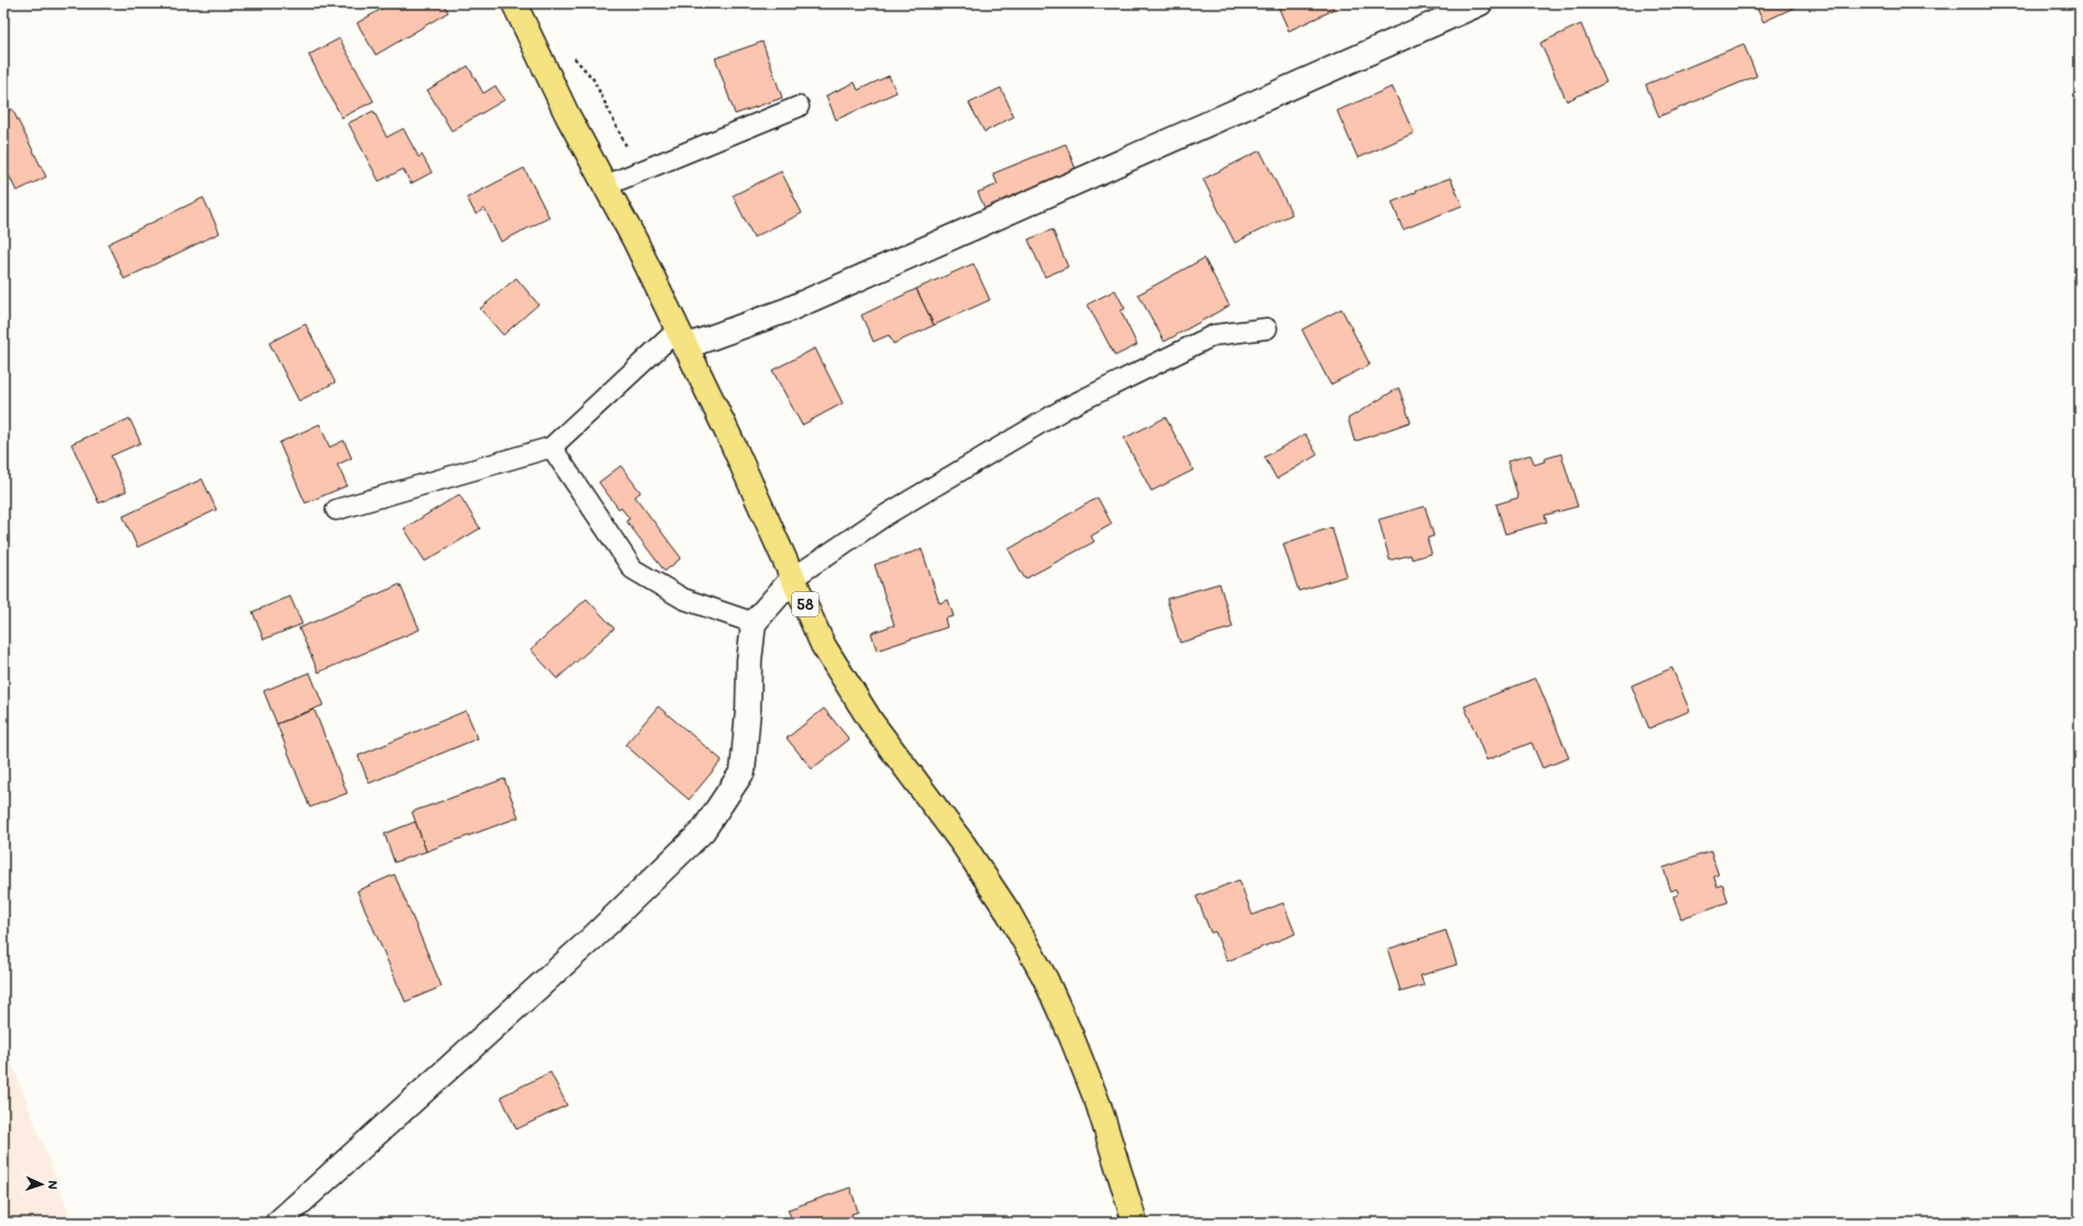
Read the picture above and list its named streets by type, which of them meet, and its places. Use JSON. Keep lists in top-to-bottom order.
{
  "streets": {
    "main road": ["58"]
  },
  "north": "right"
}
